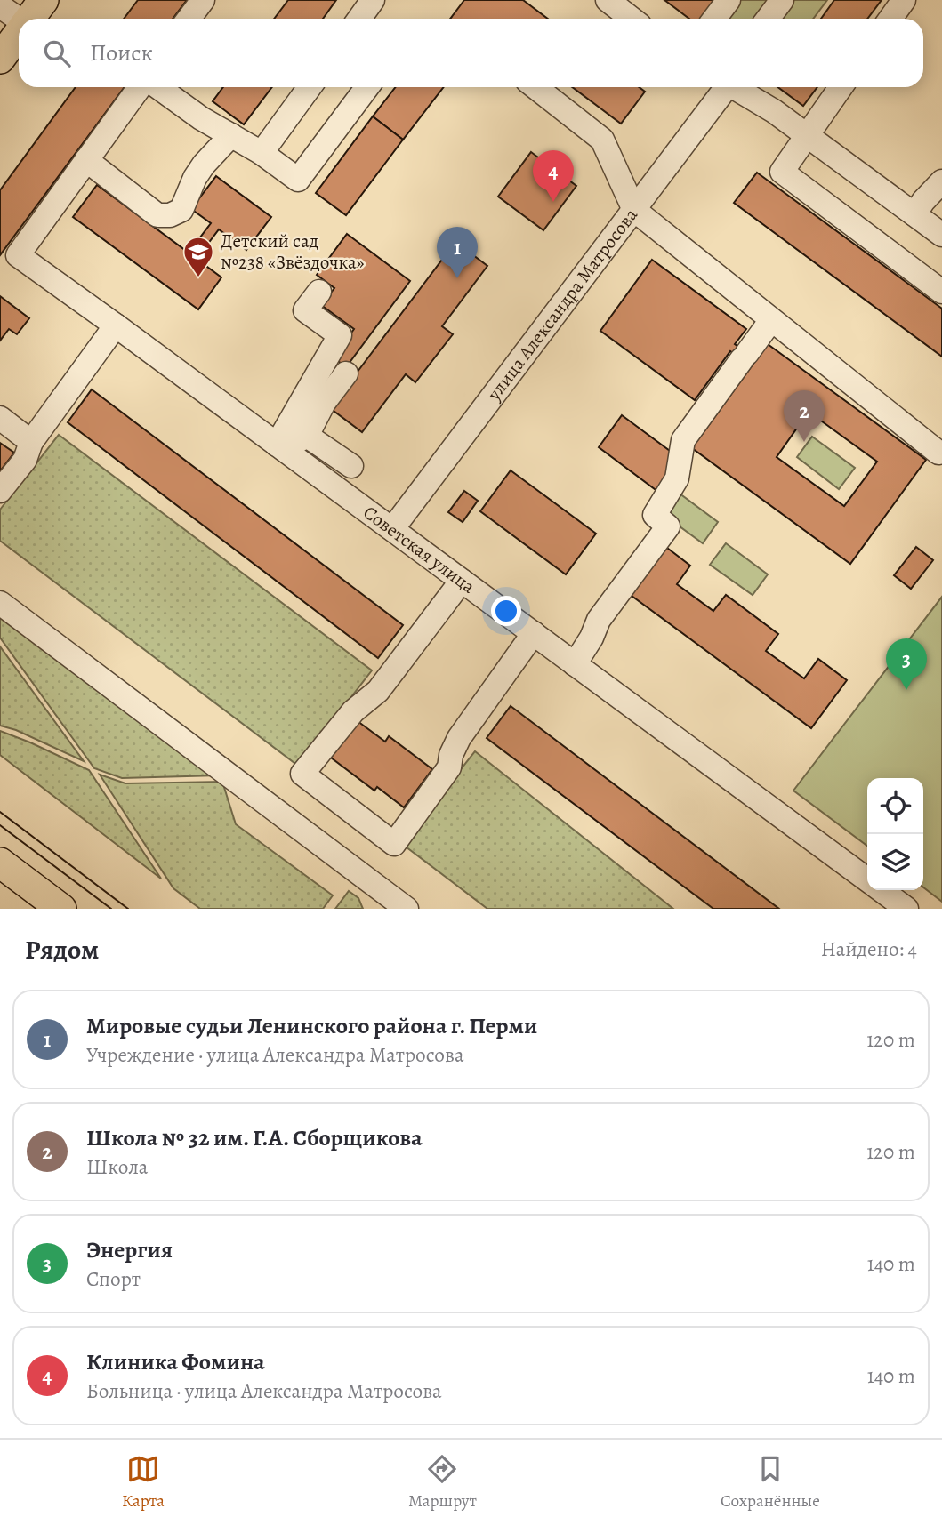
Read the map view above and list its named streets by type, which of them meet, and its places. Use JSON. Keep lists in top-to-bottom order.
{
  "streets": {
    "street": ["улица Александра Матросова", "Советская улица"]
  },
  "crossings": [
    ["улица Александра Матросова", "Советская улица"]
  ],
  "places": {
    "school or university": ["Детский сад №238 «Звёздочка»"]
  },
  "page": {
    "search": "Поиск",
    "pins": [
      "4",
      "1",
      "2",
      "3"
    ],
    "heading": ["Рядом", "Найдено: 4"],
    "list": [
      {
        "mark": "1",
        "name": "Мировые судьи Ленинского района г. Перми",
        "note": "Учреждение · улица Александра Матросова",
        "value": "120 m"
      },
      {
        "mark": "2",
        "name": "Школа № 32 им. Г.А. Сборщикова",
        "note": "Школа",
        "value": "120 m"
      },
      {
        "mark": "3",
        "name": "Энергия",
        "note": "Спорт",
        "value": "140 m"
      },
      {
        "mark": "4",
        "name": "Клиника Фомина",
        "note": "Больница · улица Александра Матросова",
        "value": "140 m"
      }
    ],
    "nav": ["Карта", "Маршрут", "Сохранённые"]
  }
}
